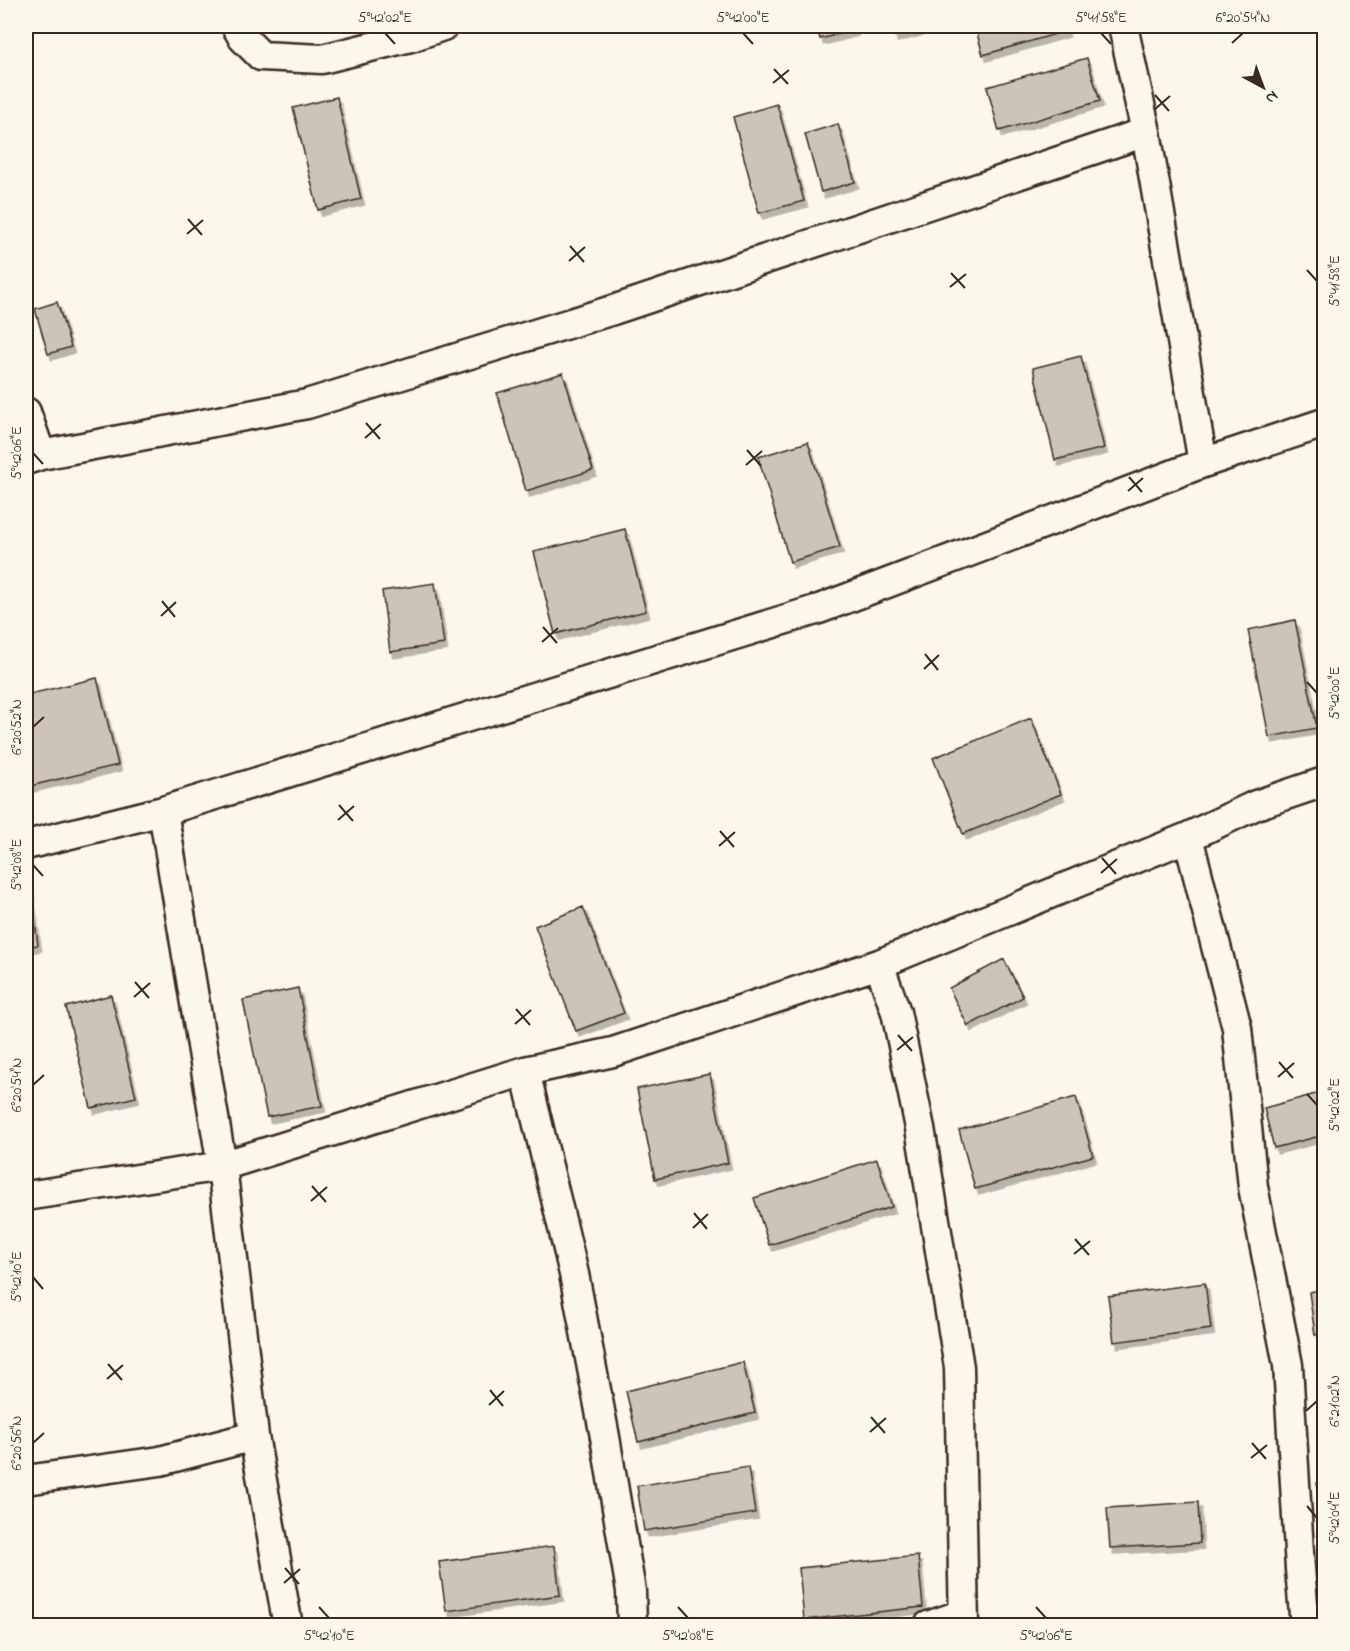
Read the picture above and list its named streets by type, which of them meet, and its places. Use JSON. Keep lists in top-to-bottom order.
{
  "north": "bottom right",
  "coordinates": [
    "5°42'02\"E",
    "5°42'00\"E",
    "5°41'58\"E",
    "6°20'54\"N",
    "5°42'06\"E",
    "6°20'52\"N",
    "5°42'08\"E",
    "5°42'10\"E",
    "6°21'02\"N",
    "6°20'56\"N",
    "5°42'04\"E"
  ]
}
